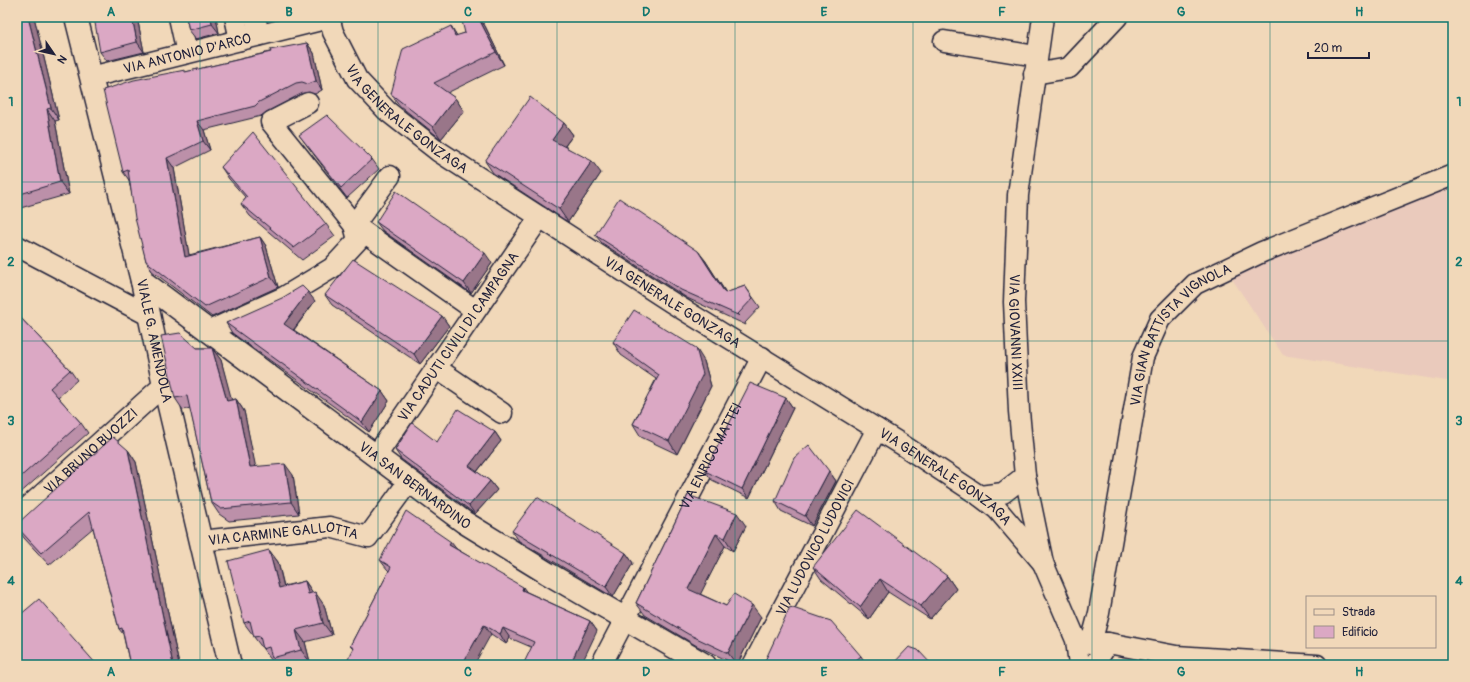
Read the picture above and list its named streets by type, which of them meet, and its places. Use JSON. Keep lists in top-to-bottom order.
{
  "streets": {
    "street": [
      "VIA ANTONIO D'ARCO",
      "VIA GENERALE GONZAGA",
      "VIA GIOVANNI XXIII",
      "VIA CADUTI CIVILI DI CAMPAGNA",
      "VIA GIAN BATTISTA VIGNOLA",
      "VIALE G. AMENDOLA",
      "VIA BRUNO BUOZZI",
      "VIA ENRICO MATTEI",
      "VIA SAN BERNARDINO",
      "VIA CARMINE GALLOTTA",
      "VIA LUDOVICO LUDOVICI"
    ]
  },
  "crossings": [
    ["VIA ANTONIO D'ARCO", "VIA GENERALE GONZAGA"],
    ["VIA ANTONIO D'ARCO", "VIALE G. AMENDOLA"],
    ["VIA GENERALE GONZAGA", "VIA GIOVANNI XXIII"],
    ["VIA GENERALE GONZAGA", "VIA CADUTI CIVILI DI CAMPAGNA"],
    ["VIA GENERALE GONZAGA", "VIA ENRICO MATTEI"],
    ["VIA GENERALE GONZAGA", "VIA LUDOVICO LUDOVICI"],
    ["VIA GIOVANNI XXIII", "VIA GIAN BATTISTA VIGNOLA"],
    ["VIA CADUTI CIVILI DI CAMPAGNA", "VIA SAN BERNARDINO"],
    ["VIALE G. AMENDOLA", "VIA BRUNO BUOZZI"],
    ["VIALE G. AMENDOLA", "VIA SAN BERNARDINO"],
    ["VIALE G. AMENDOLA", "VIA CARMINE GALLOTTA"],
    ["VIA ENRICO MATTEI", "VIA SAN BERNARDINO"],
    ["VIA SAN BERNARDINO", "VIA CARMINE GALLOTTA"]
  ],
  "legend": ["Strada", "Edificio"],
  "scale_bar": "20 m",
  "north": "bottom right",
  "grid": {
    "columns": [
      "A",
      "B",
      "C",
      "D",
      "E",
      "F",
      "G",
      "H"
    ],
    "rows": [
      "1",
      "2",
      "3",
      "4"
    ]
  }
}
